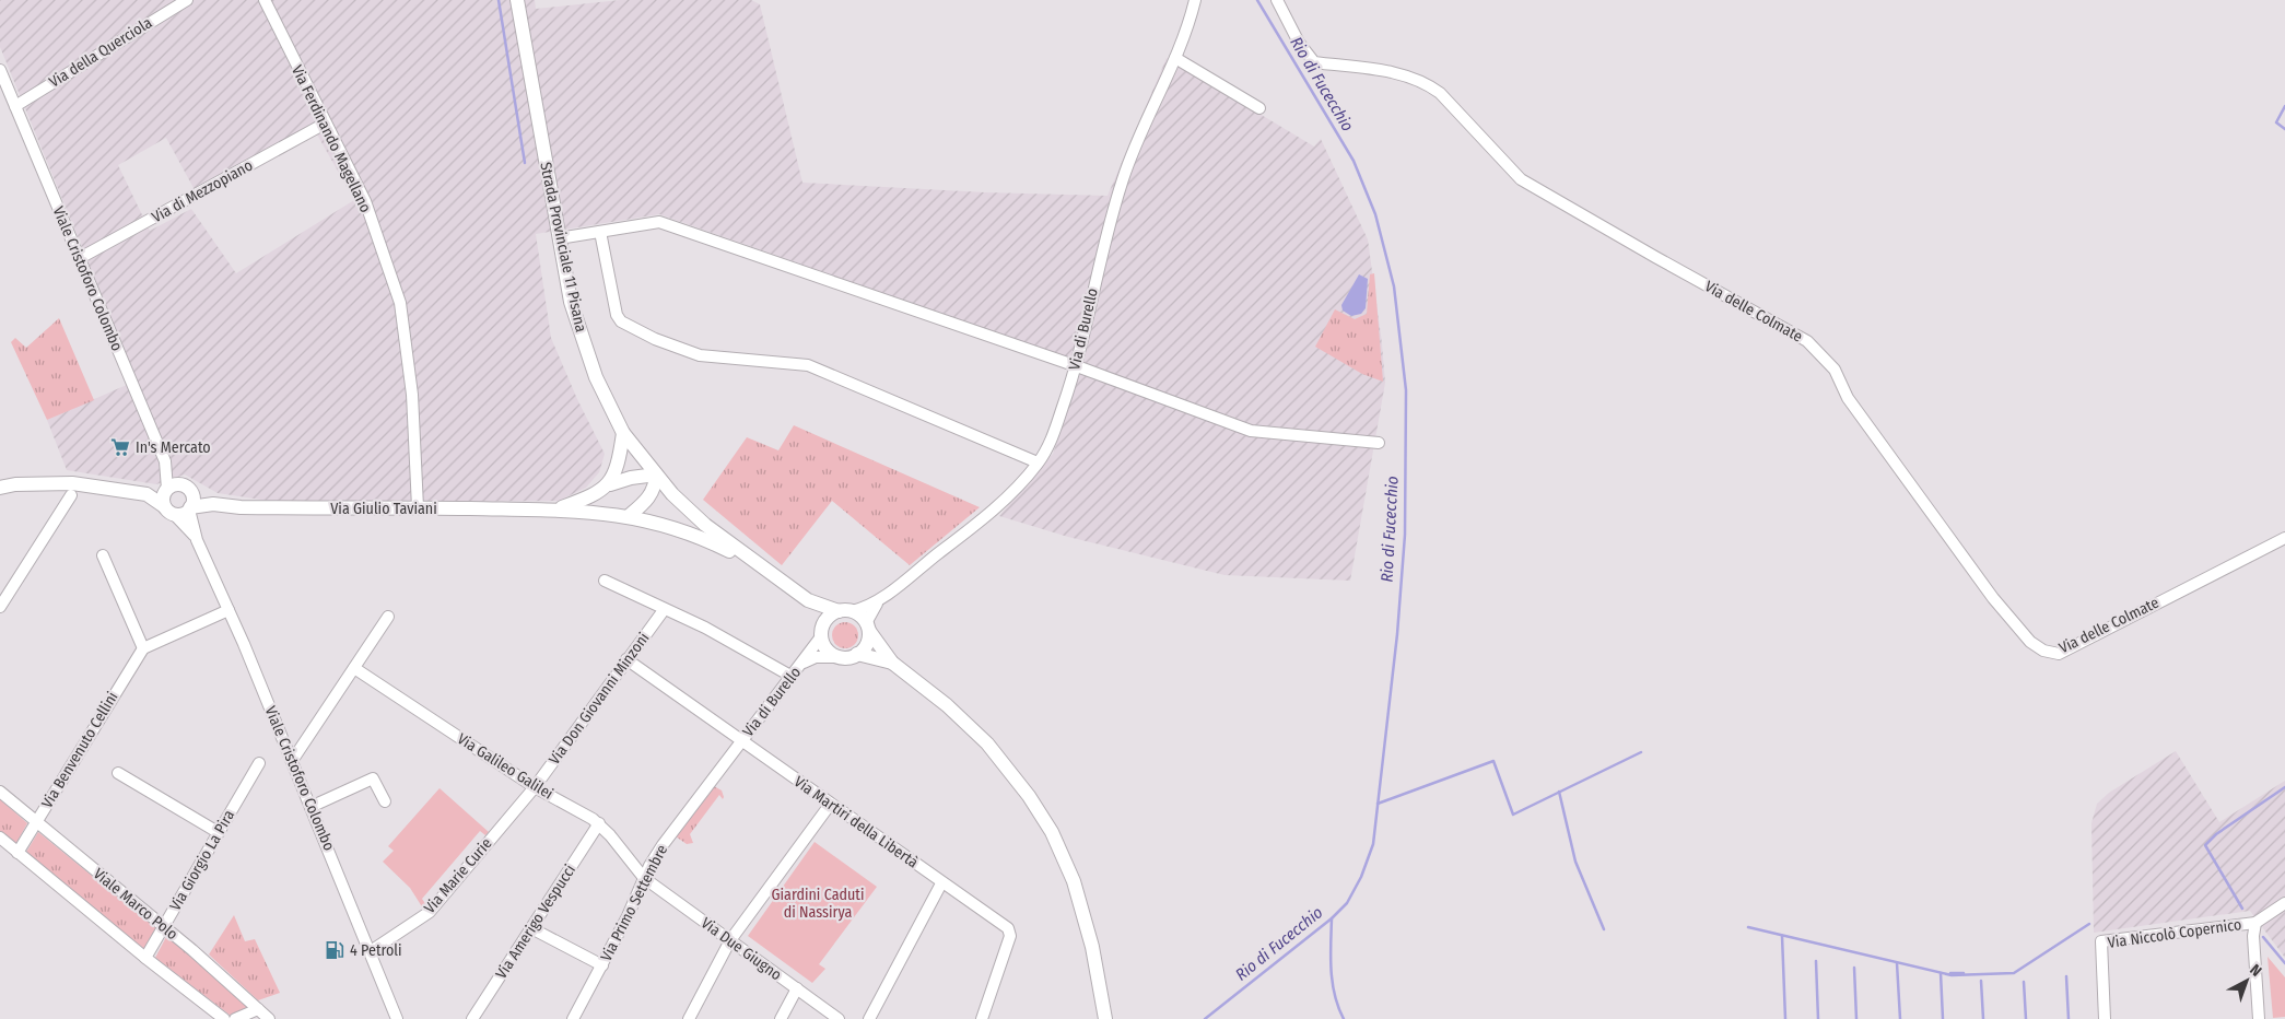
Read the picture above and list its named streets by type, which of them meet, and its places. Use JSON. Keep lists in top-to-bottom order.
{
  "streets": {
    "main road": ["Strada Provinciale 11 Pisana", "Viale Cristoforo Colombo", "Via Giulio Taviani"],
    "street": [
      "Via della Querciola",
      "Via Ferdinando Magellano",
      "Via di Mezzopiano",
      "Via delle Colmate",
      "Via di Burello",
      "Via Don Giovanni Minzoni",
      "Via Benvenuto Cellini",
      "Via Galileo Galilei",
      "Via Martiri della Libertà",
      "Via Giorgio La Pira",
      "Via Marie Curie",
      "Via Primo Settembre",
      "Viale Marco Polo",
      "Via Amerigo Vespucci",
      "Via Niccolò Copernico",
      "Via Due Giugno"
    ]
  },
  "crossings": [
    ["Via della Querciola", "Viale Cristoforo Colombo"],
    ["Via Ferdinando Magellano", "Via di Mezzopiano"],
    ["Via Ferdinando Magellano", "Via Giulio Taviani"],
    ["Via di Mezzopiano", "Viale Cristoforo Colombo"],
    ["Strada Provinciale 11 Pisana", "Via di Burello"],
    ["Strada Provinciale 11 Pisana", "Via Giulio Taviani"],
    ["Viale Cristoforo Colombo", "Via Giulio Taviani"],
    ["Viale Cristoforo Colombo", "Via Marie Curie"],
    ["Via di Burello", "Via Martiri della Libertà"],
    ["Via di Burello", "Via Primo Settembre"],
    ["Via Don Giovanni Minzoni", "Via Galileo Galilei"],
    ["Via Don Giovanni Minzoni", "Via Martiri della Libertà"],
    ["Via Don Giovanni Minzoni", "Via Marie Curie"],
    ["Via Benvenuto Cellini", "Viale Marco Polo"],
    ["Via Galileo Galilei", "Via Marie Curie"],
    ["Via Galileo Galilei", "Via Primo Settembre"],
    ["Via Galileo Galilei", "Via Amerigo Vespucci"],
    ["Via Galileo Galilei", "Via Due Giugno"],
    ["Via Martiri della Libertà", "Via Primo Settembre"],
    ["Via Giorgio La Pira", "Viale Marco Polo"],
    ["Via Primo Settembre", "Via Due Giugno"]
  ],
  "water": ["Rio di Fucecchio"],
  "parks": ["Giardini Caduti di Nassirya"],
  "places": {
    "supermarket": ["In's Mercato"],
    "fuel station": ["4 Petroli"]
  },
  "north": "top right"
}
